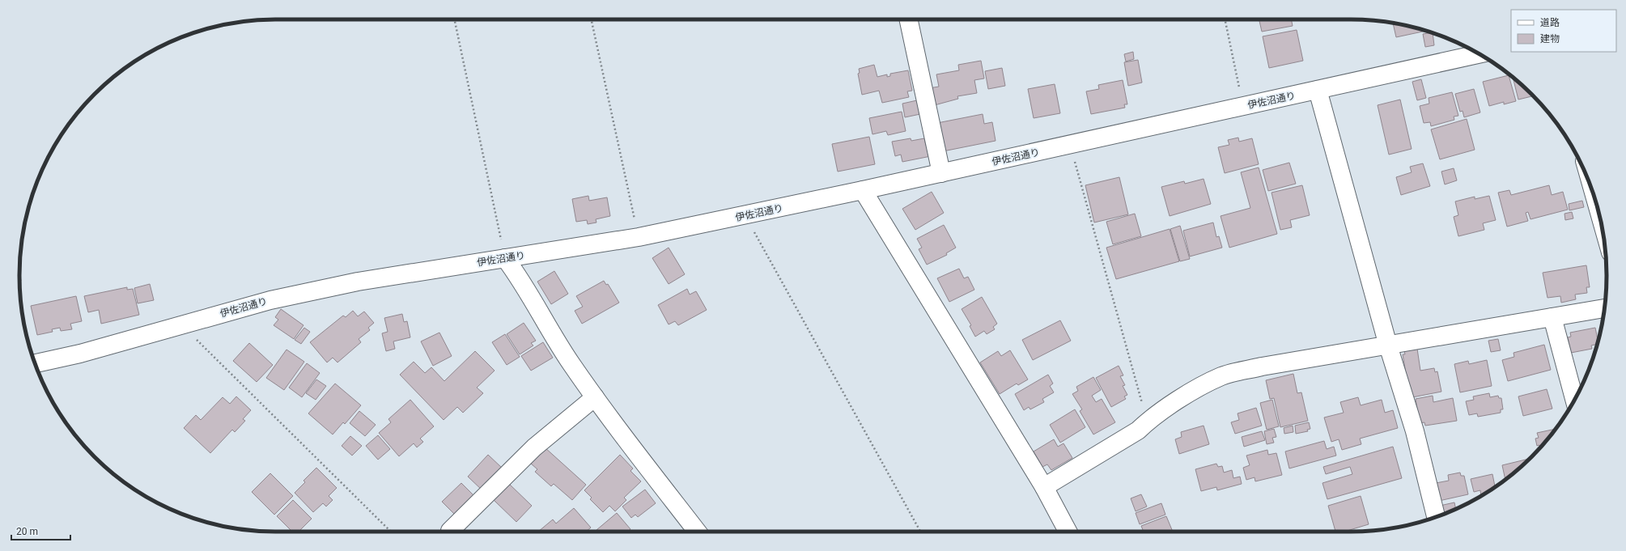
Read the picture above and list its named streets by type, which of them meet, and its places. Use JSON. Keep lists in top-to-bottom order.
{
  "streets": {
    "street": ["伊佐沼通り"]
  },
  "legend": ["道路", "建物"],
  "scale_bar": "20 m"
}
